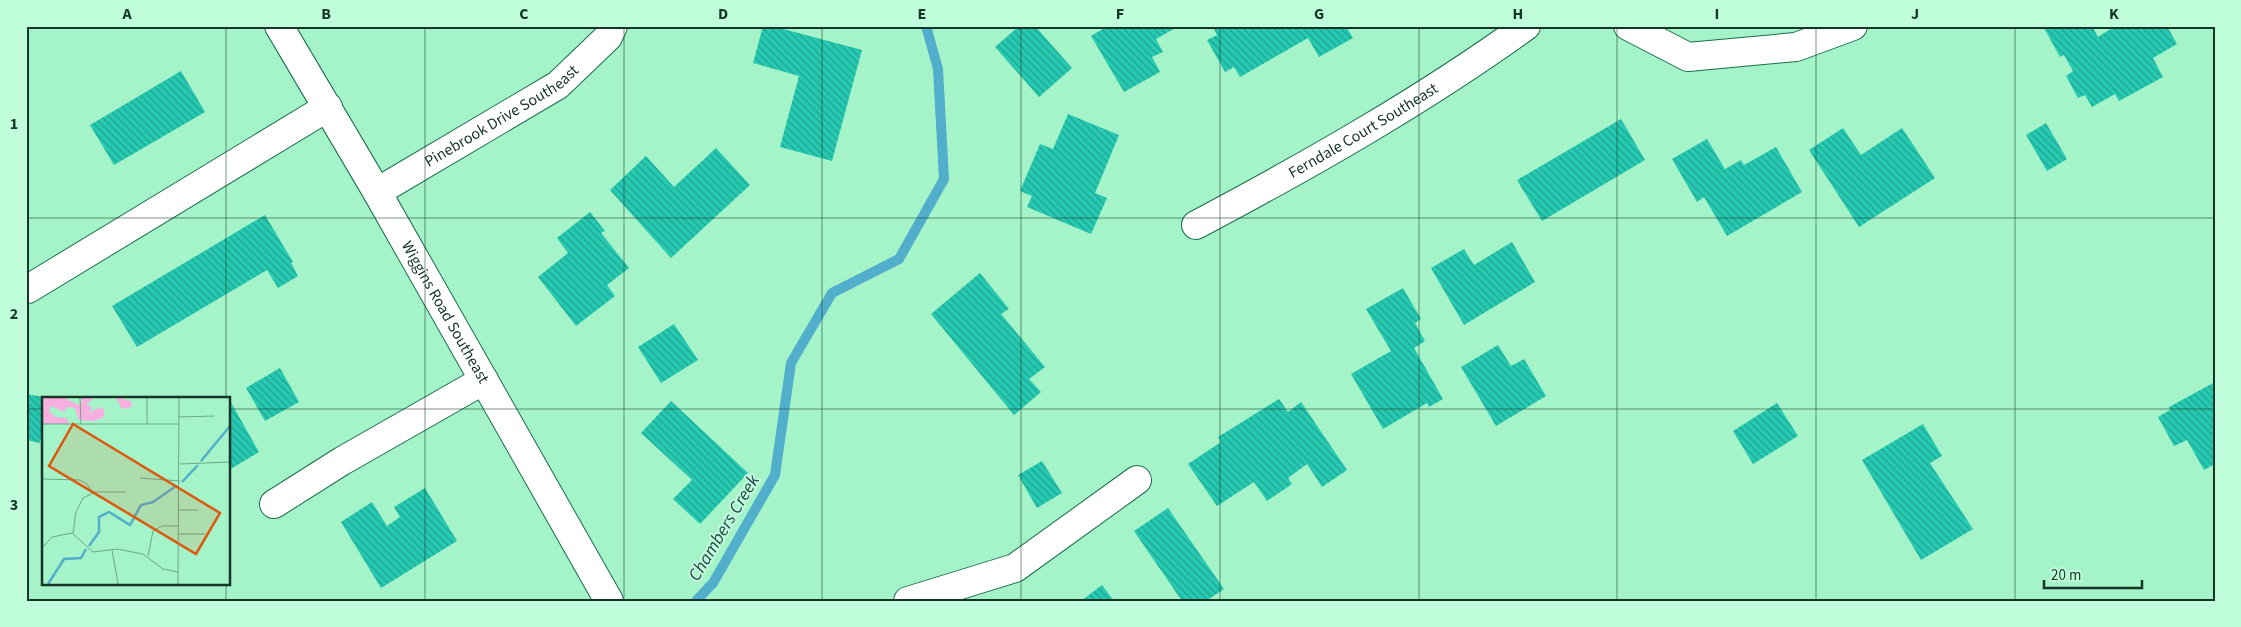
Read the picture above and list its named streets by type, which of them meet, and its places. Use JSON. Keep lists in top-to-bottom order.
{
  "streets": {
    "street": ["Pinebrook Drive Southeast", "Ferndale Court Southeast", "Wiggins Road Southeast"]
  },
  "crossings": [
    ["Pinebrook Drive Southeast", "Wiggins Road Southeast"]
  ],
  "water": ["Chambers Creek"],
  "scale_bar": "20 m",
  "grid": {
    "columns": [
      "A",
      "B",
      "C",
      "D",
      "E",
      "F",
      "G",
      "H",
      "I",
      "J",
      "K"
    ],
    "rows": ["1", "2", "3"]
  }
}
